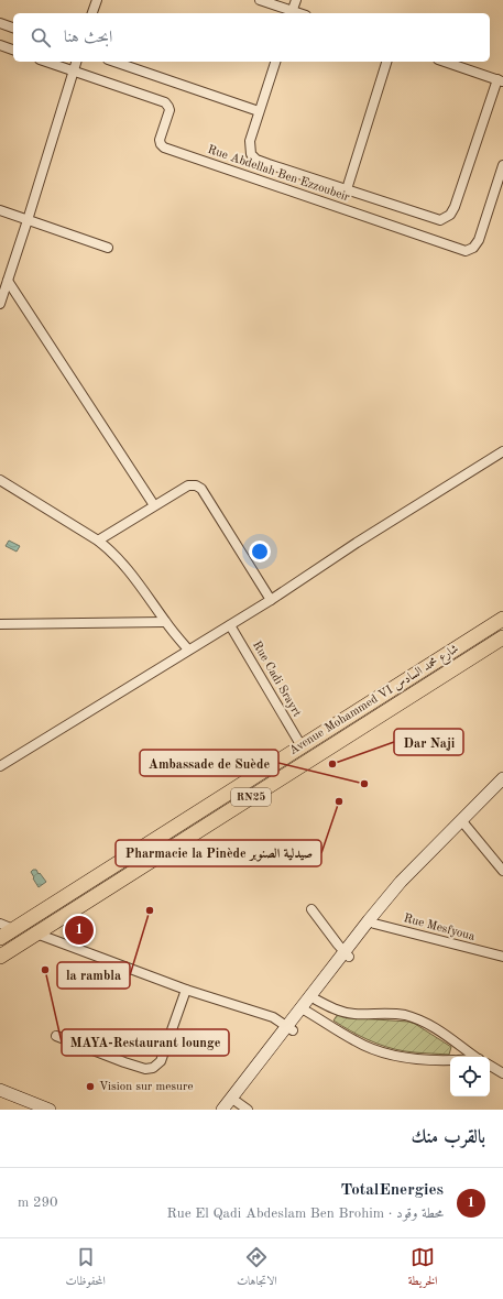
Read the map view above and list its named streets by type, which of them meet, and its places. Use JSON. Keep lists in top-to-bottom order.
{
  "streets": {
    "main road": ["Avenue Mohammed VI شارع محمد السادس", "RN25"],
    "street": ["Rue Abdellah Ben Ezzoubeir", "Rue Cadi Srayrt", "Rue Mesfyoua"]
  },
  "crossings": [
    ["Rue Cadi Srayrt", "Avenue Mohammed VI شارع محمد السادس"]
  ],
  "places": [
    "Dar Naji",
    "Ambassade de Suède",
    "Pharmacie la Pinède صيدلية الصنوبر",
    "la rambla",
    "MAYA-Restaurant lounge",
    "Vision sur mesure"
  ],
  "page": {
    "search": "ابحث هنا",
    "pins": "1",
    "heading": "بالقرب منك",
    "list": [
      {
        "mark": "1",
        "name": "TotalEnergies",
        "note": "محطة وقود · Rue El Qadi Abdeslam Ben Brohim",
        "value": "290 m"
      }
    ],
    "nav": ["الخريطة", "الاتجاهات", "المحفوظات"]
  }
}
